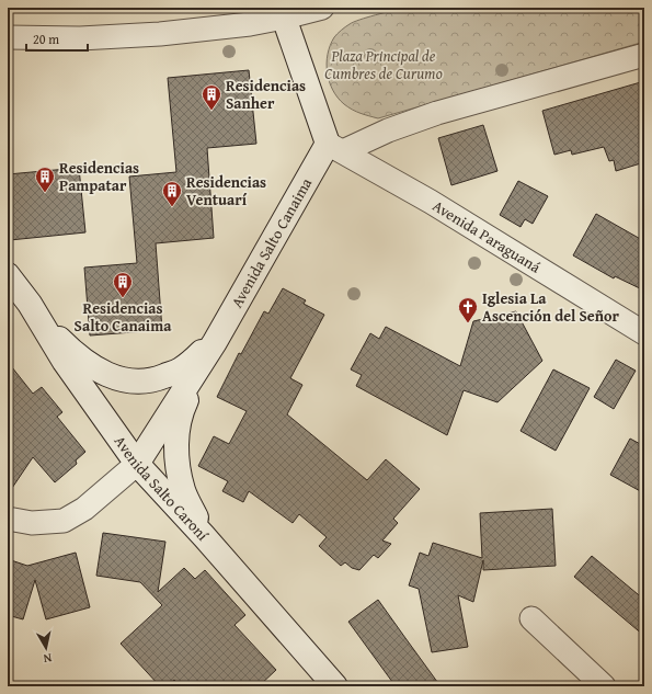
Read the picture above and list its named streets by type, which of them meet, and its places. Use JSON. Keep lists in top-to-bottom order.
{
  "streets": {
    "main road": ["Avenida Salto Canaima", "Avenida Salto Caroní"],
    "street": ["Avenida Paraguaná"]
  },
  "crossings": [
    ["Avenida Paraguaná", "Avenida Salto Canaima"],
    ["Avenida Salto Canaima", "Avenida Salto Caroní"]
  ],
  "parks": ["Plaza Principal de Cumbres de Curumo"],
  "places": {
    "building": [
      "Residencias Sanher",
      "Residencias Pampatar",
      "Residencias Ventuarí",
      "Residencias Salto Canaima"
    ],
    "church": ["Iglesia La Ascención del Señor"]
  },
  "scale_bar": "20 m",
  "north": "bottom"
}
